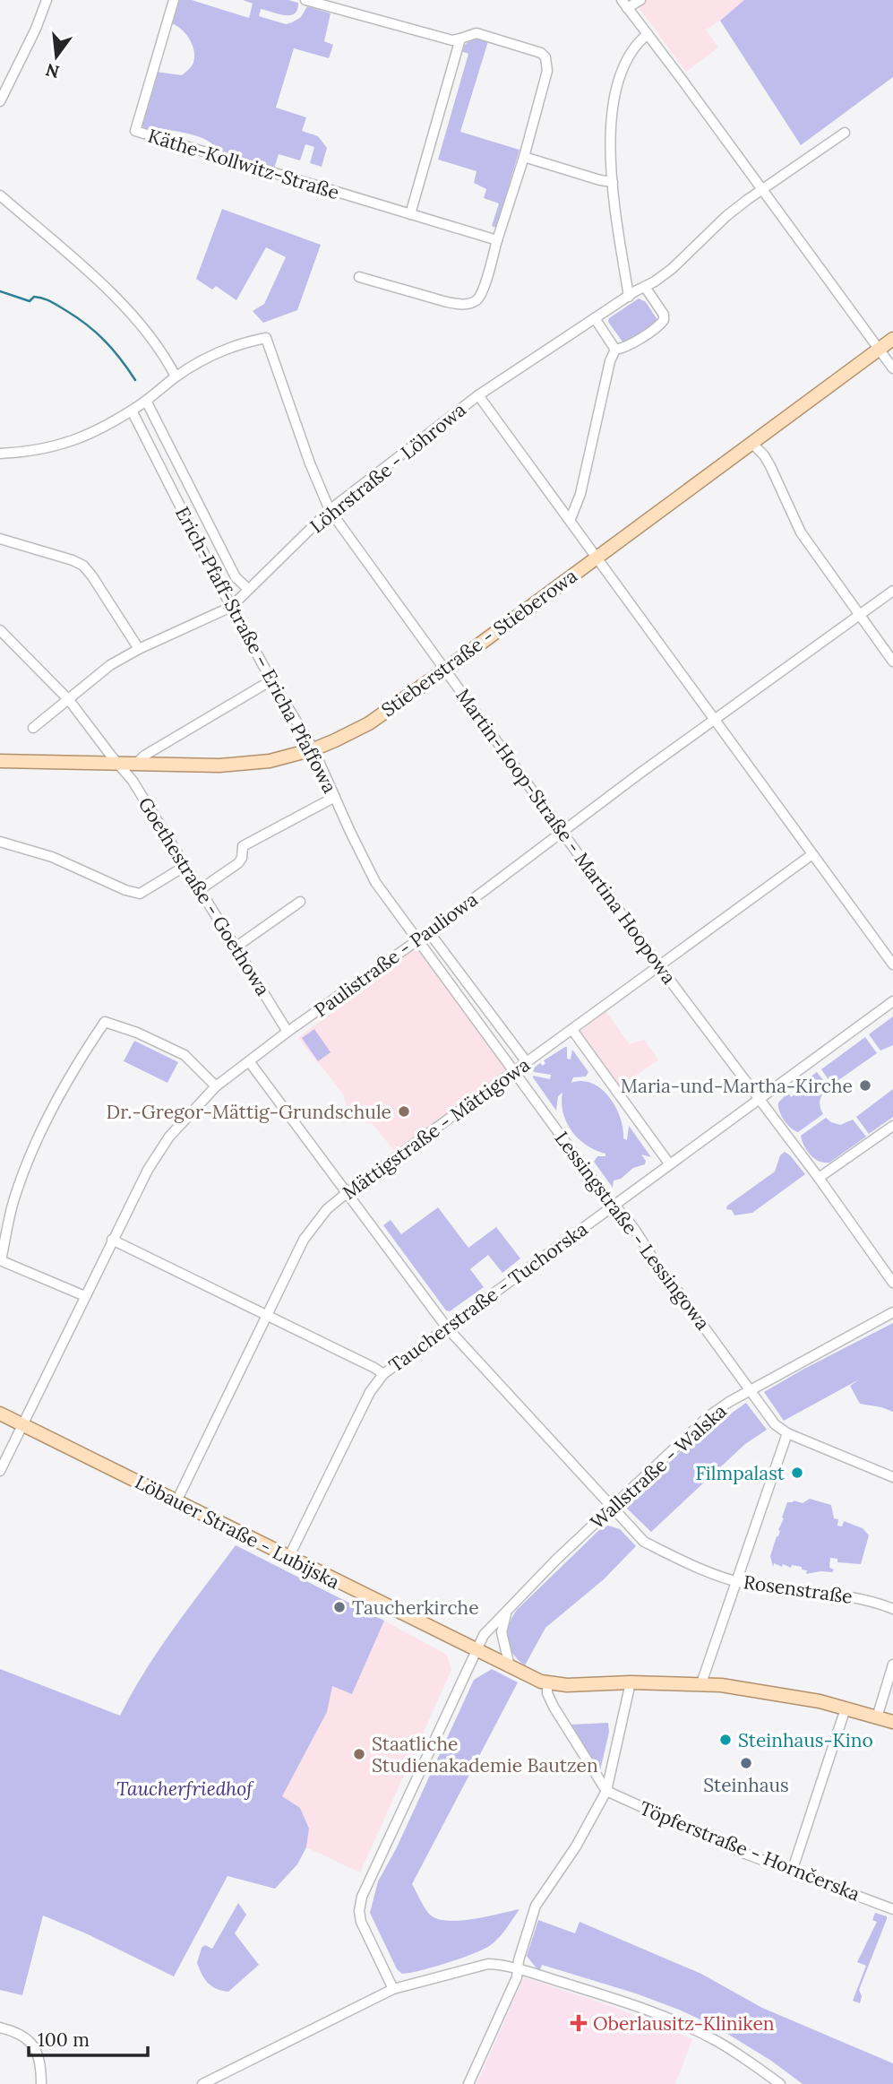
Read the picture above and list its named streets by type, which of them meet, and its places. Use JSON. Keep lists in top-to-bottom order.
{
  "streets": {
    "main road": ["Stieberstraße - Stieberowa", "Löbauer Straße - Lubijska"],
    "street": [
      "Käthe-Kollwitz-Straße",
      "Löhrstraße - Löhrowa",
      "Erich-Pfaff-Straße – Ericha Pfaffowa",
      "Martin-Hoop-Straße - Martina Hoopowa",
      "Goethestraße - Goethowa",
      "Paulistraße - Pauliowa",
      "Mättigstraße - Mättigowa",
      "Lessingstraße - Lessingowa",
      "Taucherstraße - Tuchorska",
      "Wallstraße - Walska",
      "Rosenstraße",
      "Töpferstraße - Hornčerska"
    ]
  },
  "crossings": [
    ["Löhrstraße - Löhrowa", "Erich-Pfaff-Straße – Ericha Pfaffowa"],
    ["Löhrstraße - Löhrowa", "Martin-Hoop-Straße - Martina Hoopowa"],
    ["Löhrstraße - Löhrowa", "Goethestraße - Goethowa"],
    ["Stieberstraße - Stieberowa", "Erich-Pfaff-Straße – Ericha Pfaffowa"],
    ["Stieberstraße - Stieberowa", "Martin-Hoop-Straße - Martina Hoopowa"],
    ["Stieberstraße - Stieberowa", "Goethestraße - Goethowa"],
    ["Erich-Pfaff-Straße – Ericha Pfaffowa", "Paulistraße - Pauliowa"],
    ["Erich-Pfaff-Straße – Ericha Pfaffowa", "Mättigstraße - Mättigowa"],
    ["Erich-Pfaff-Straße – Ericha Pfaffowa", "Lessingstraße - Lessingowa"],
    ["Martin-Hoop-Straße - Martina Hoopowa", "Paulistraße - Pauliowa"],
    ["Martin-Hoop-Straße - Martina Hoopowa", "Mättigstraße - Mättigowa"],
    ["Martin-Hoop-Straße - Martina Hoopowa", "Taucherstraße - Tuchorska"],
    ["Goethestraße - Goethowa", "Paulistraße - Pauliowa"],
    ["Paulistraße - Pauliowa", "Löbauer Straße - Lubijska"],
    ["Paulistraße - Pauliowa", "Rosenstraße"],
    ["Mättigstraße - Mättigowa", "Lessingstraße - Lessingowa"],
    ["Mättigstraße - Mättigowa", "Löbauer Straße - Lubijska"],
    ["Mättigstraße - Mättigowa", "Rosenstraße"],
    ["Lessingstraße - Lessingowa", "Taucherstraße - Tuchorska"],
    ["Lessingstraße - Lessingowa", "Wallstraße - Walska"],
    ["Taucherstraße - Tuchorska", "Löbauer Straße - Lubijska"],
    ["Taucherstraße - Tuchorska", "Rosenstraße"],
    ["Wallstraße - Walska", "Löbauer Straße - Lubijska"],
    ["Wallstraße - Walska", "Rosenstraße"]
  ],
  "parks": ["Taucherfriedhof"],
  "places": {
    "other": [
      "Maria-und-Martha-Kirche",
      "Dr.-Gregor-Mättig-Grundschule",
      "Filmpalast",
      "Taucherkirche",
      "Steinhaus-Kino",
      "Staatliche Studienakademie Bautzen",
      "Steinhaus"
    ],
    "health": ["Oberlausitz-Kliniken"]
  },
  "scale_bar": "100 m",
  "north": "bottom"
}
